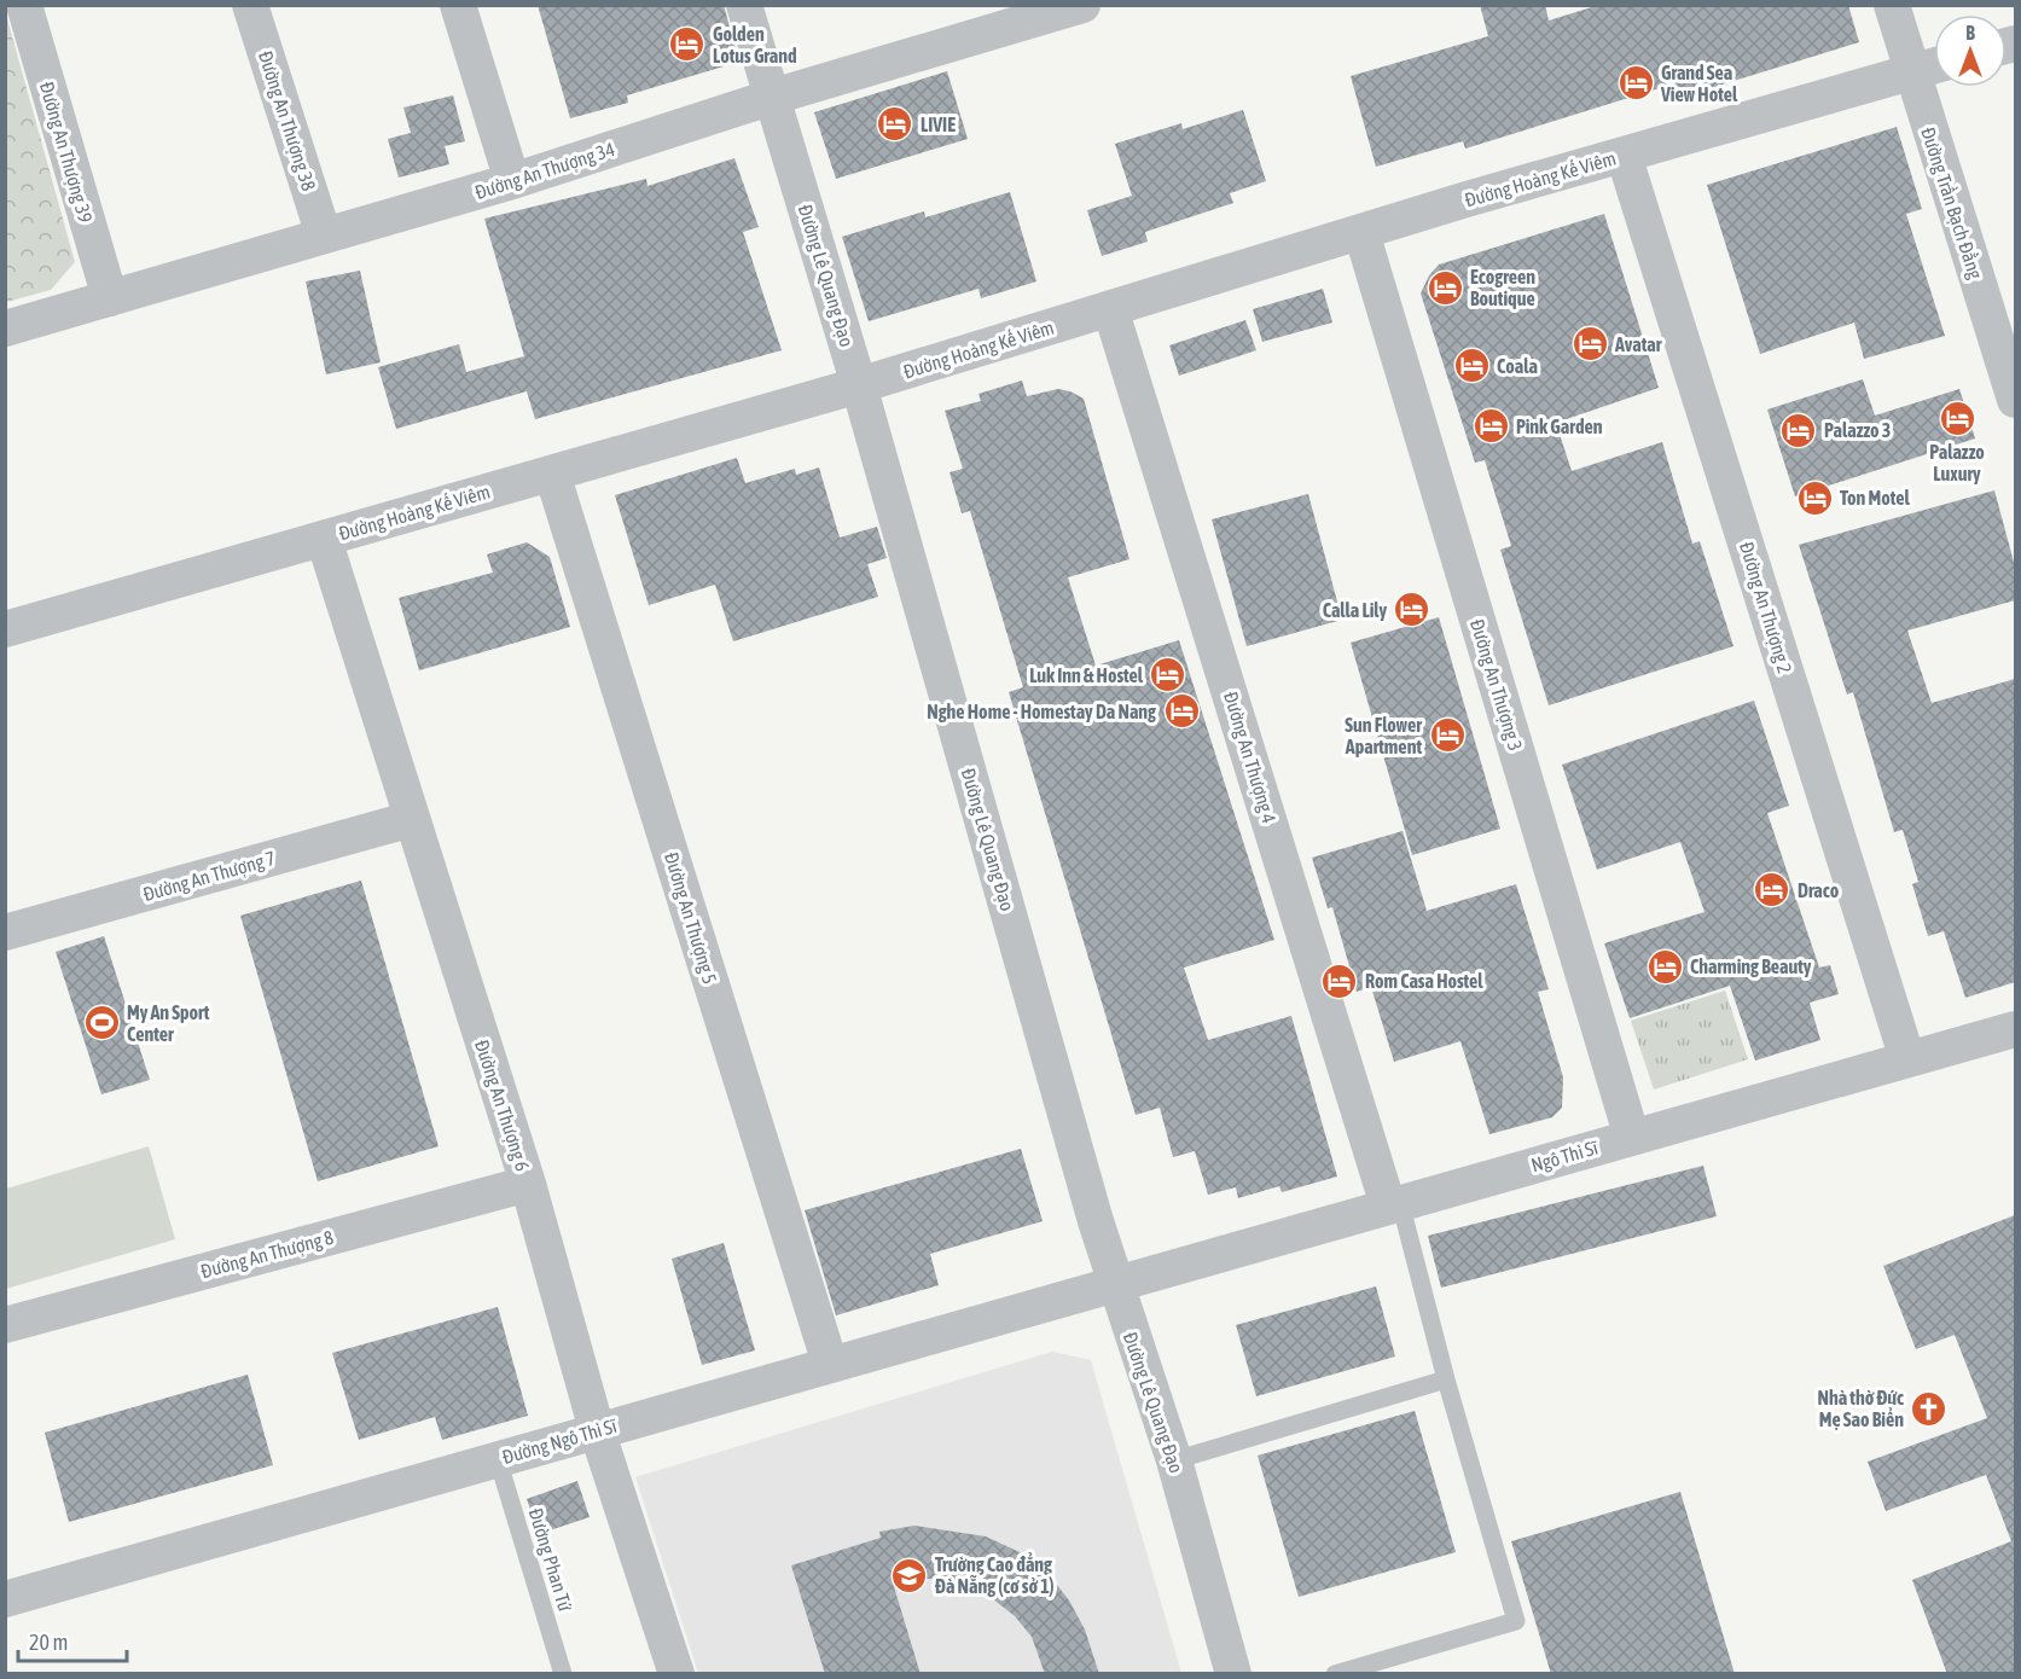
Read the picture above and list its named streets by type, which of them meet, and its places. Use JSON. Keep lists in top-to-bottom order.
{
  "streets": {
    "street": [
      "Đường An Thượng 38",
      "Đường An Thượng 39",
      "Đường An Thượng 34",
      "Đường Hoàng Kế Viêm",
      "Đường Trần Bạch Đằng",
      "Đường Lê Quang Đạo",
      "Đường An Thượng 2",
      "Đường An Thượng 3",
      "Đường An Thượng 4",
      "Đường An Thượng 7",
      "Đường An Thượng 5",
      "Đường An Thượng 6",
      "Ngô Thì Sĩ",
      "Đường An Thượng 8",
      "Đường Ngô Thì Sĩ"
    ],
    "lane": ["Đường Phan Tứ"]
  },
  "crossings": [
    ["Đường An Thượng 38", "Đường An Thượng 34"],
    ["Đường An Thượng 39", "Đường An Thượng 34"],
    ["Đường An Thượng 34", "Đường Lê Quang Đạo"],
    ["Đường Hoàng Kế Viêm", "Đường Trần Bạch Đằng"],
    ["Đường Hoàng Kế Viêm", "Đường Lê Quang Đạo"],
    ["Đường Hoàng Kế Viêm", "Đường An Thượng 2"],
    ["Đường Hoàng Kế Viêm", "Đường An Thượng 3"],
    ["Đường Hoàng Kế Viêm", "Đường An Thượng 4"],
    ["Đường Hoàng Kế Viêm", "Đường An Thượng 5"],
    ["Đường Hoàng Kế Viêm", "Đường An Thượng 6"],
    ["Đường Lê Quang Đạo", "Ngô Thì Sĩ"],
    ["Đường Lê Quang Đạo", "Đường Ngô Thì Sĩ"],
    ["Đường An Thượng 2", "Ngô Thì Sĩ"],
    ["Đường An Thượng 3", "Ngô Thì Sĩ"],
    ["Đường An Thượng 4", "Ngô Thì Sĩ"],
    ["Đường An Thượng 7", "Đường An Thượng 6"],
    ["Đường An Thượng 5", "Đường Ngô Thì Sĩ"],
    ["Đường An Thượng 6", "Đường An Thượng 8"],
    ["Đường An Thượng 6", "Đường Ngô Thì Sĩ"],
    ["Ngô Thì Sĩ", "Đường Ngô Thì Sĩ"],
    ["Đường Ngô Thì Sĩ", "Đường Phan Tứ"]
  ],
  "places": {
    "hotel": [
      "Golden Lotus Grand",
      "Grand Sea View Hotel",
      "LIVIE",
      "Ecogreen Boutique",
      "Avatar",
      "Coala",
      "Palazzo Luxury",
      "Pink Garden",
      "Palazzo 3",
      "Ton Motel",
      "Calla Lily",
      "Luk Inn & Hostel",
      "Nghe Home - Homestay Da Nang",
      "Sun Flower Apartment",
      "Draco",
      "Charming Beauty",
      "Rom Casa Hostel"
    ],
    "sports": ["My An Sport Center"],
    "church": ["Nhà thờ Đức Mẹ Sao Biển"],
    "school or university": ["Trường Cao đẳng Đà Nẵng (cơ sở 1)"]
  },
  "scale_bar": "20 m",
  "north": "top"
}
